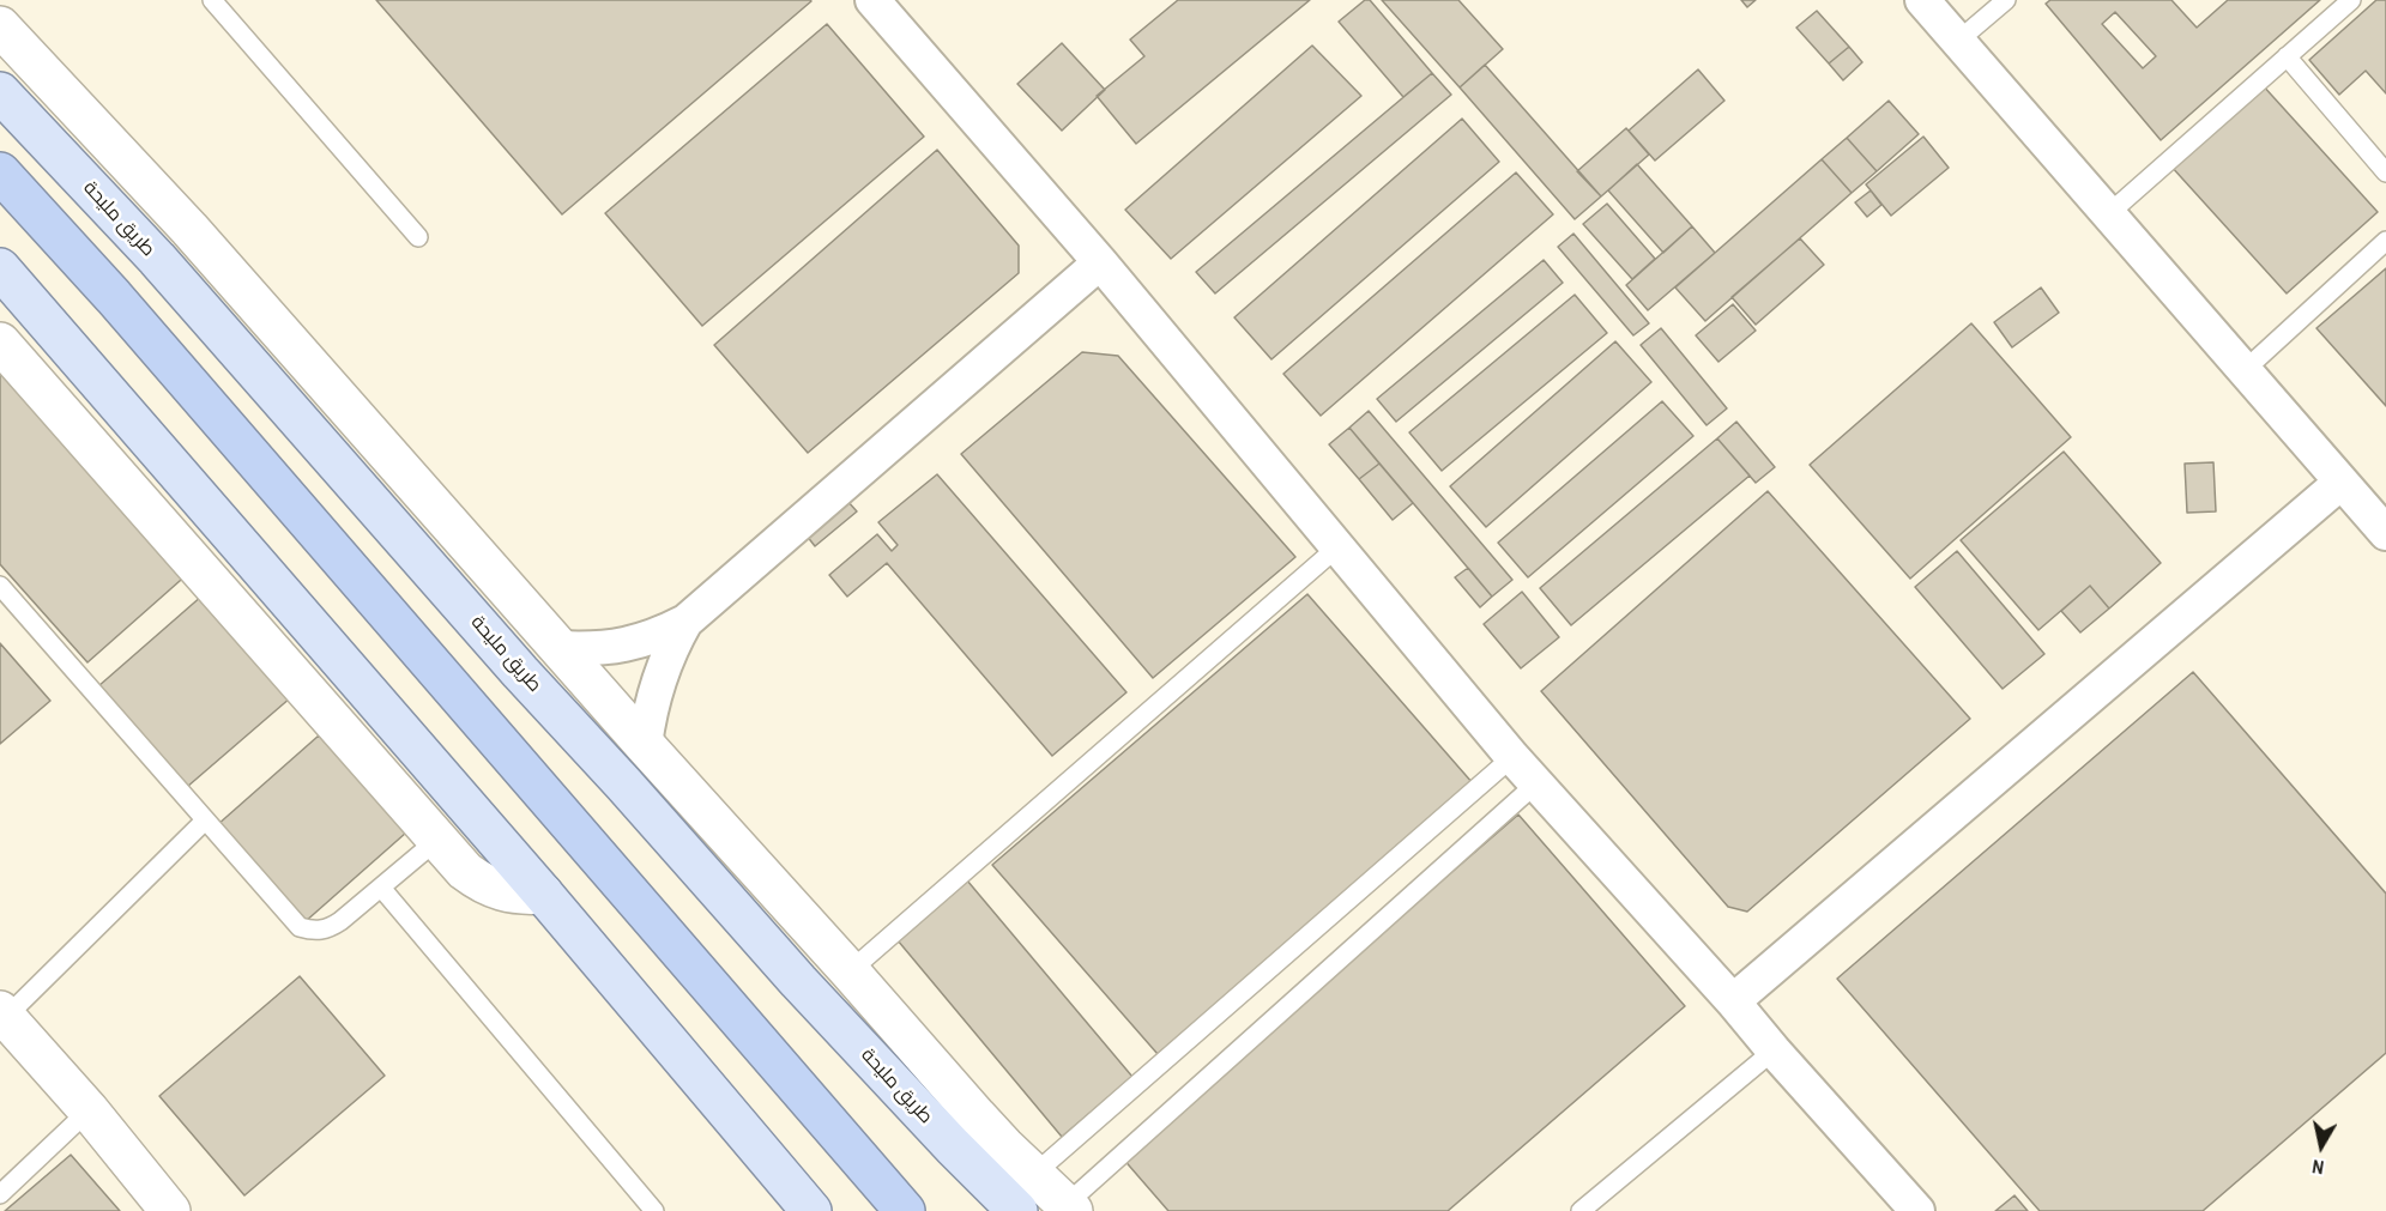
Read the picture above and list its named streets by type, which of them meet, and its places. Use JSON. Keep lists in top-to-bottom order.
{
  "streets": {
    "main road": ["طريق مليحة"]
  },
  "north": "bottom"
}
